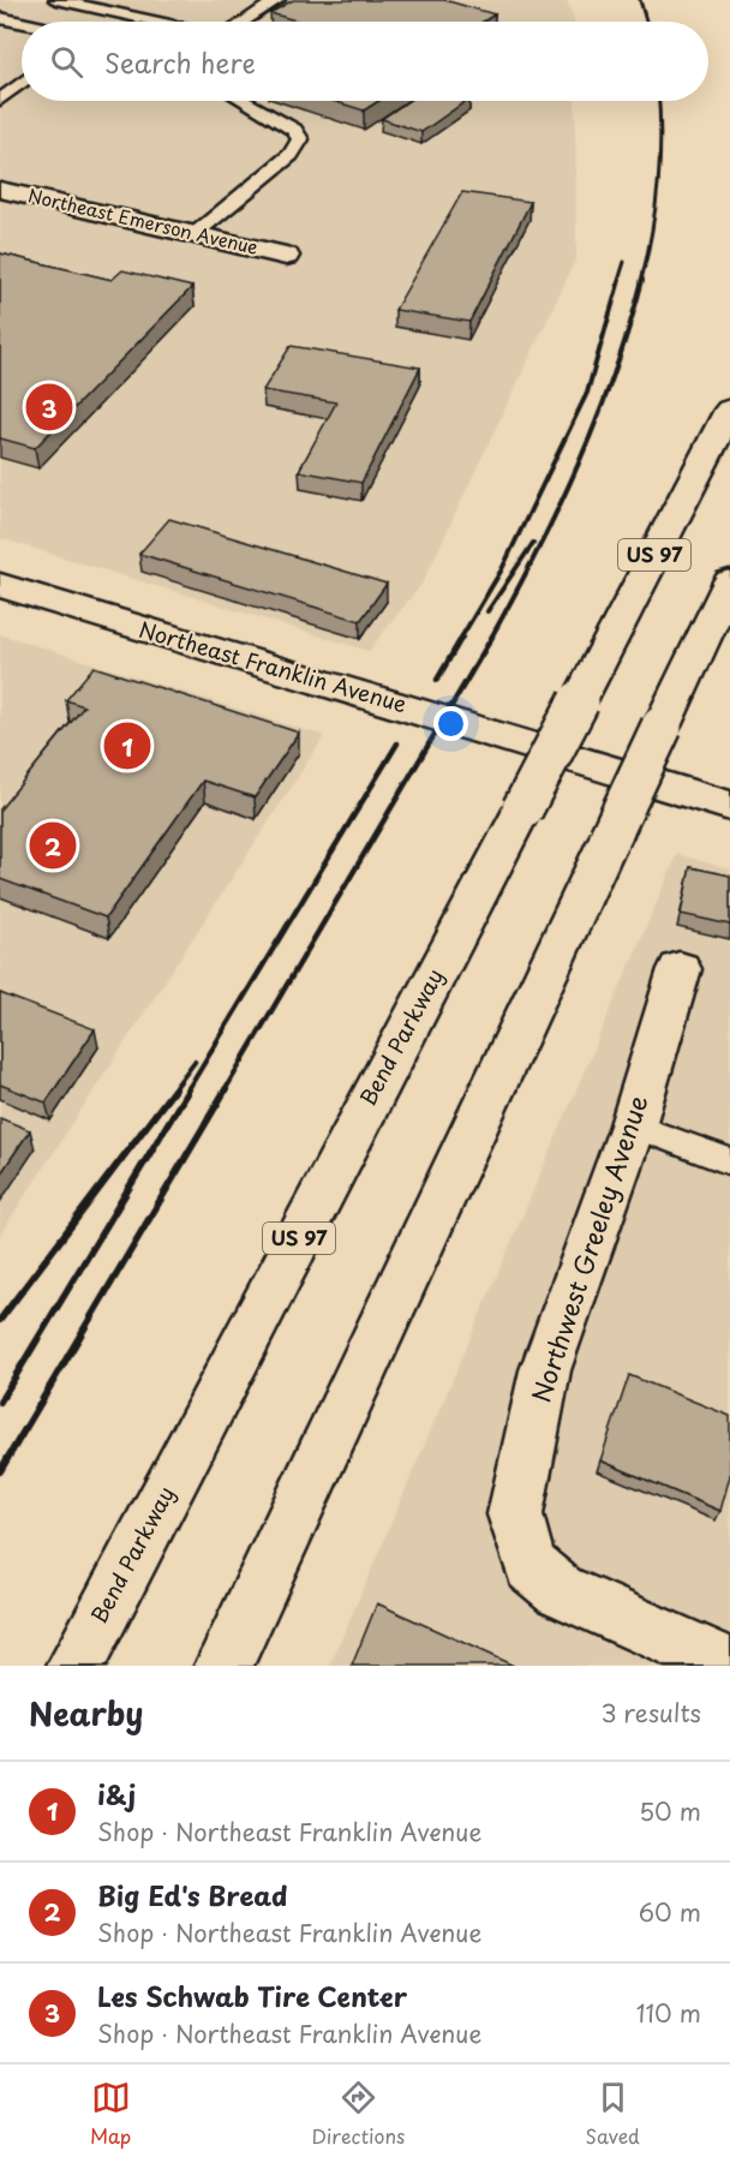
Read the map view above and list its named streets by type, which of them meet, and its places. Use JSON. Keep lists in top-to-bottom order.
{
  "streets": {
    "main road": [
      "Northeast Emerson Avenue",
      "US 97",
      "Northeast Franklin Avenue",
      "Bend Parkway",
      "Northwest Greeley Avenue"
    ]
  },
  "page": {
    "search": "Search here",
    "pins": ["3", "1", "2"],
    "heading": ["Nearby", "3 results"],
    "list": [
      {
        "mark": "1",
        "name": "i&j",
        "note": "Shop · Northeast Franklin Avenue",
        "value": "50 m"
      },
      {
        "mark": "2",
        "name": "Big Ed's Bread",
        "note": "Shop · Northeast Franklin Avenue",
        "value": "60 m"
      },
      {
        "mark": "3",
        "name": "Les Schwab Tire Center",
        "note": "Shop · Northeast Franklin Avenue",
        "value": "110 m"
      }
    ],
    "nav": ["Map", "Directions", "Saved"]
  }
}
